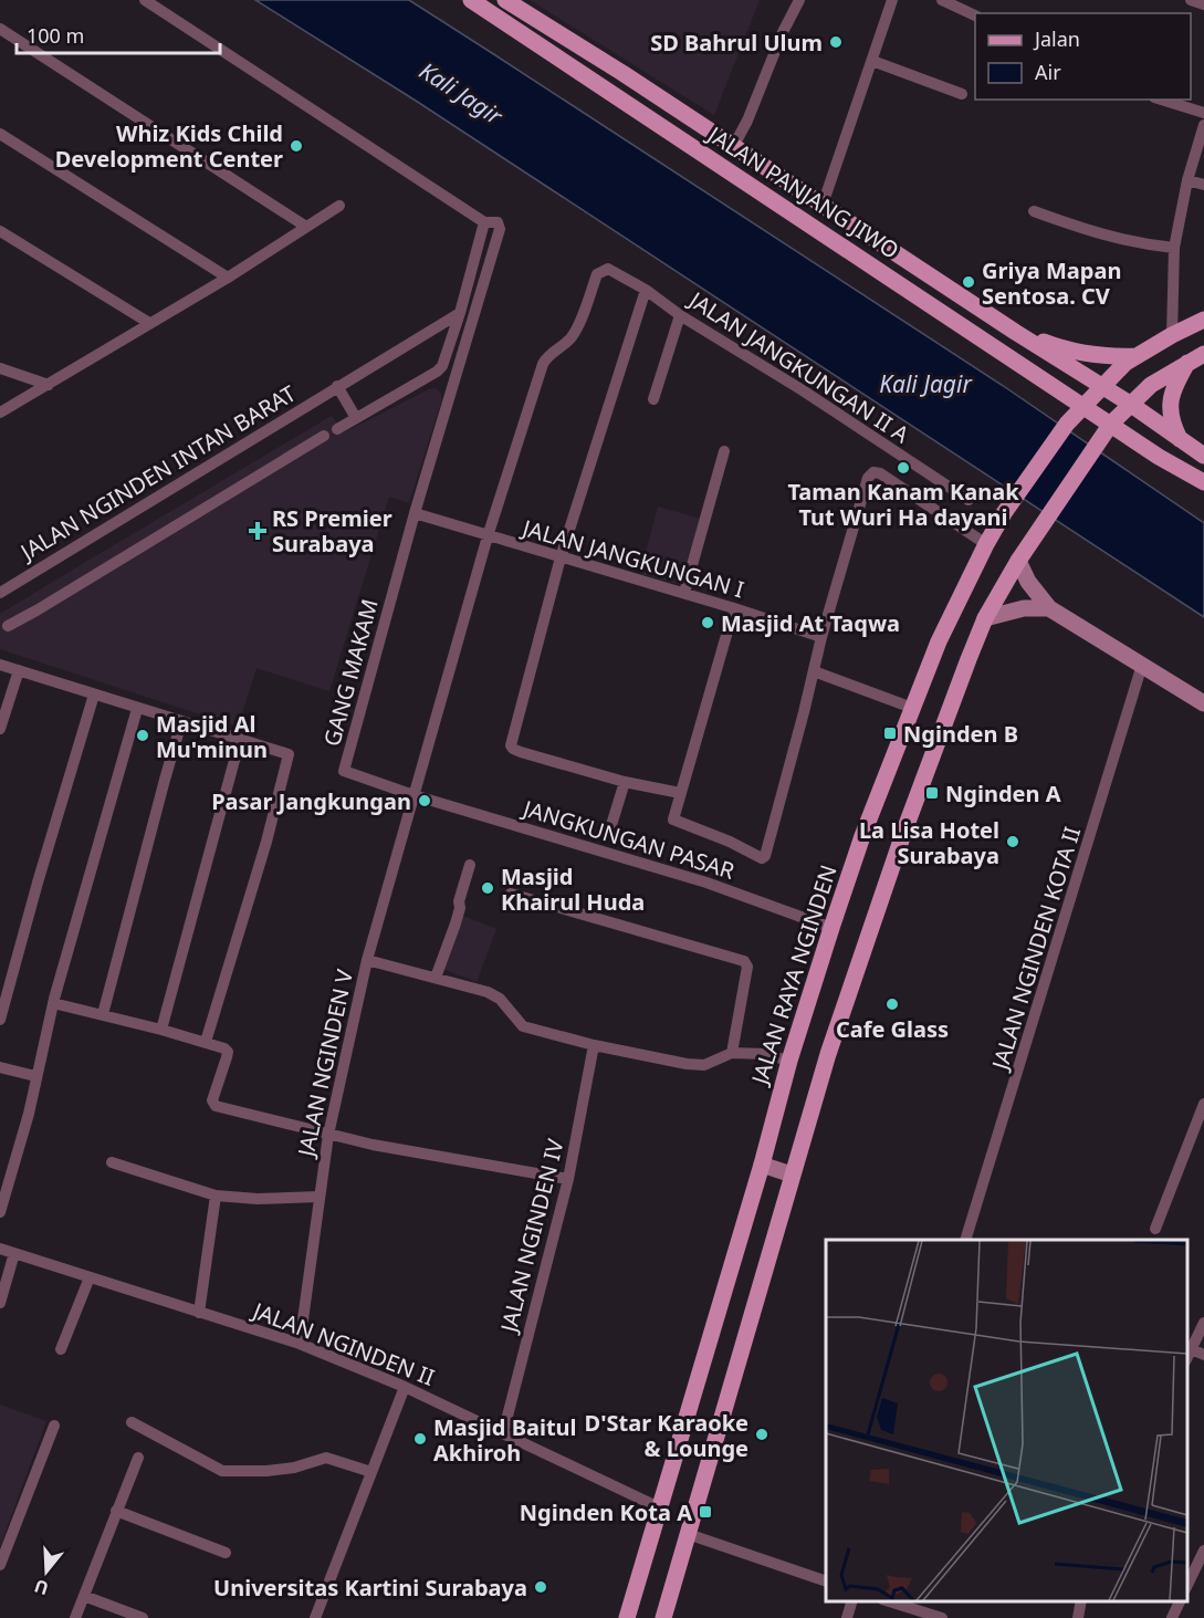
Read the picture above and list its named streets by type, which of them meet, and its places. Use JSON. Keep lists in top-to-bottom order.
{
  "streets": {
    "main road": ["JALAN PANJANG JIWO", "JALAN RAYA NGINDEN"],
    "street": [
      "JALAN JANGKUNGAN II A",
      "JALAN NGINDEN INTAN BARAT",
      "JALAN JANGKUNGAN I",
      "GANG MAKAM",
      "JANGKUNGAN PASAR",
      "JALAN NGINDEN KOTA II",
      "JALAN NGINDEN V",
      "JALAN NGINDEN IV",
      "JALAN NGINDEN II"
    ]
  },
  "crossings": [
    ["JALAN PANJANG JIWO", "JALAN RAYA NGINDEN"],
    ["JALAN JANGKUNGAN II A", "JALAN JANGKUNGAN I"],
    ["JALAN JANGKUNGAN II A", "JALAN NGINDEN V"],
    ["JALAN JANGKUNGAN I", "GANG MAKAM"],
    ["JALAN JANGKUNGAN I", "JALAN NGINDEN V"],
    ["GANG MAKAM", "JANGKUNGAN PASAR"],
    ["GANG MAKAM", "JALAN NGINDEN V"],
    ["JANGKUNGAN PASAR", "JALAN RAYA NGINDEN"],
    ["JANGKUNGAN PASAR", "JALAN NGINDEN V"],
    ["JALAN RAYA NGINDEN", "JALAN NGINDEN II"],
    ["JALAN NGINDEN V", "JALAN NGINDEN II"],
    ["JALAN NGINDEN IV", "JALAN NGINDEN II"]
  ],
  "water": ["Kali Jagir"],
  "places": {
    "other": [
      "SD Bahrul Ulum",
      "Whiz Kids Child Development Center",
      "Griya Mapan Sentosa. CV",
      "Taman Kanam Kanak Tut Wuri Ha dayani",
      "Masjid At Taqwa",
      "Masjid Al Mu'minun",
      "Pasar Jangkungan",
      "La Lisa Hotel Surabaya",
      "Masjid Khairul Huda",
      "Cafe Glass",
      "D'Star Karaoke & Lounge",
      "Masjid Baitul Akhiroh",
      "Universitas Kartini Surabaya"
    ],
    "health": ["RS Premier Surabaya"],
    "transit": ["Nginden B", "Nginden A", "Nginden Kota A"]
  },
  "legend": ["Jalan", "Air"],
  "scale_bar": "100 m",
  "north": "bottom"
}
